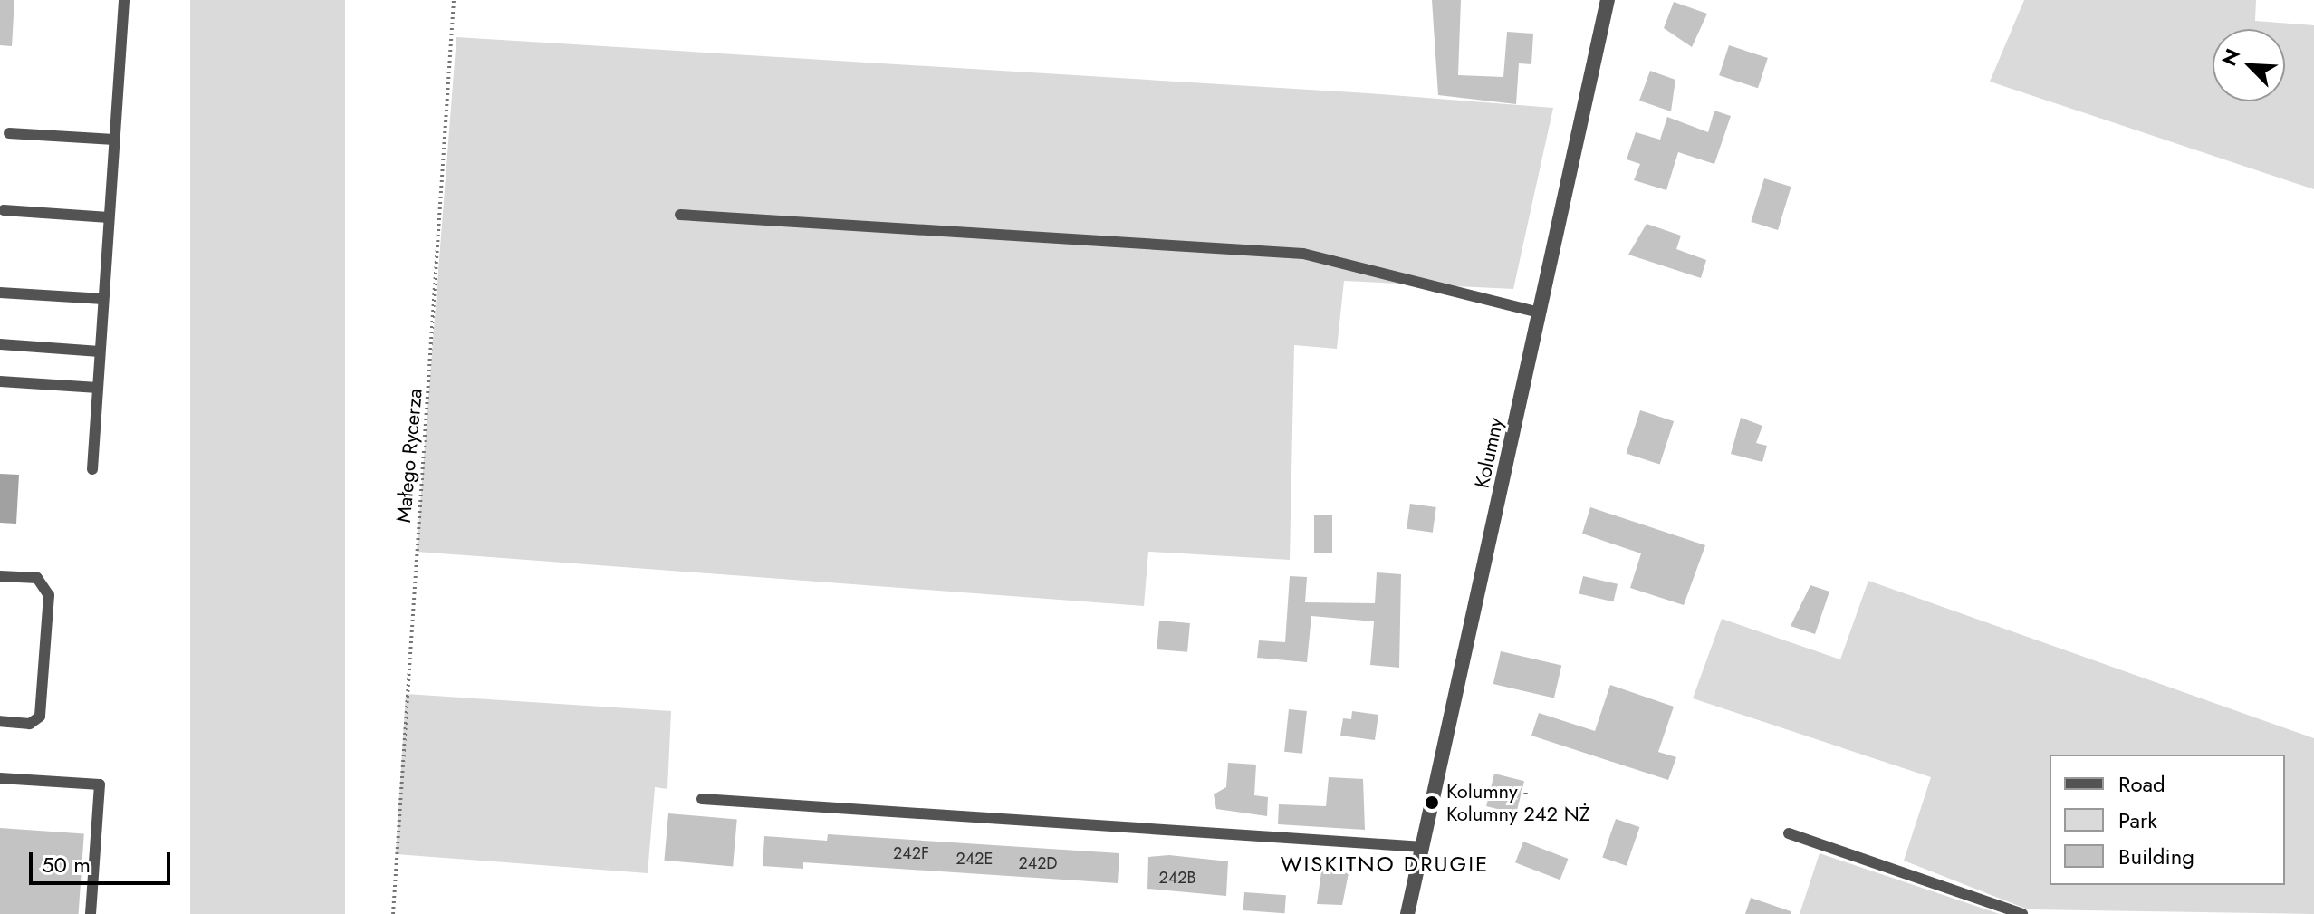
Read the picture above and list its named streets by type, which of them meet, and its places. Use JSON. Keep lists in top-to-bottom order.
{
  "streets": {
    "street": ["Kolumny"],
    "path": ["Małego Rycerza"]
  },
  "districts": ["WISKITNO DRUGIE"],
  "places": ["Kolumny - Kolumny 242 NŻ"],
  "house_numbers": [
    "242F",
    "242E",
    "242D",
    "242B"
  ],
  "legend": ["Road", "Park", "Building"],
  "scale_bar": "50 m",
  "north": "top left"
}
